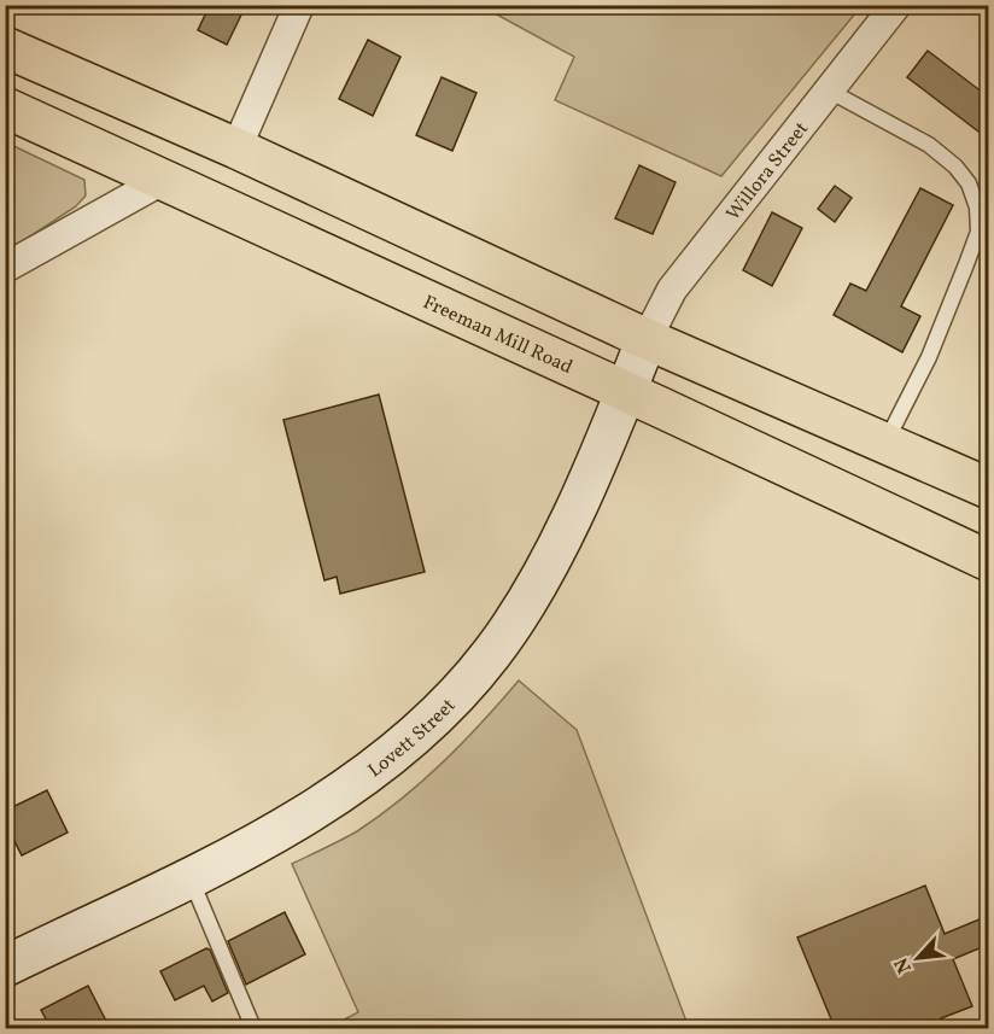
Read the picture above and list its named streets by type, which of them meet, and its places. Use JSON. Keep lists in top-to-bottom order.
{
  "streets": {
    "main road": ["Freeman Mill Road"],
    "street": ["Willora Street", "Lovett Street"]
  },
  "crossings": [
    ["Willora Street", "Lovett Street"],
    ["Freeman Mill Road", "Lovett Street"]
  ],
  "north": "bottom left"
}
